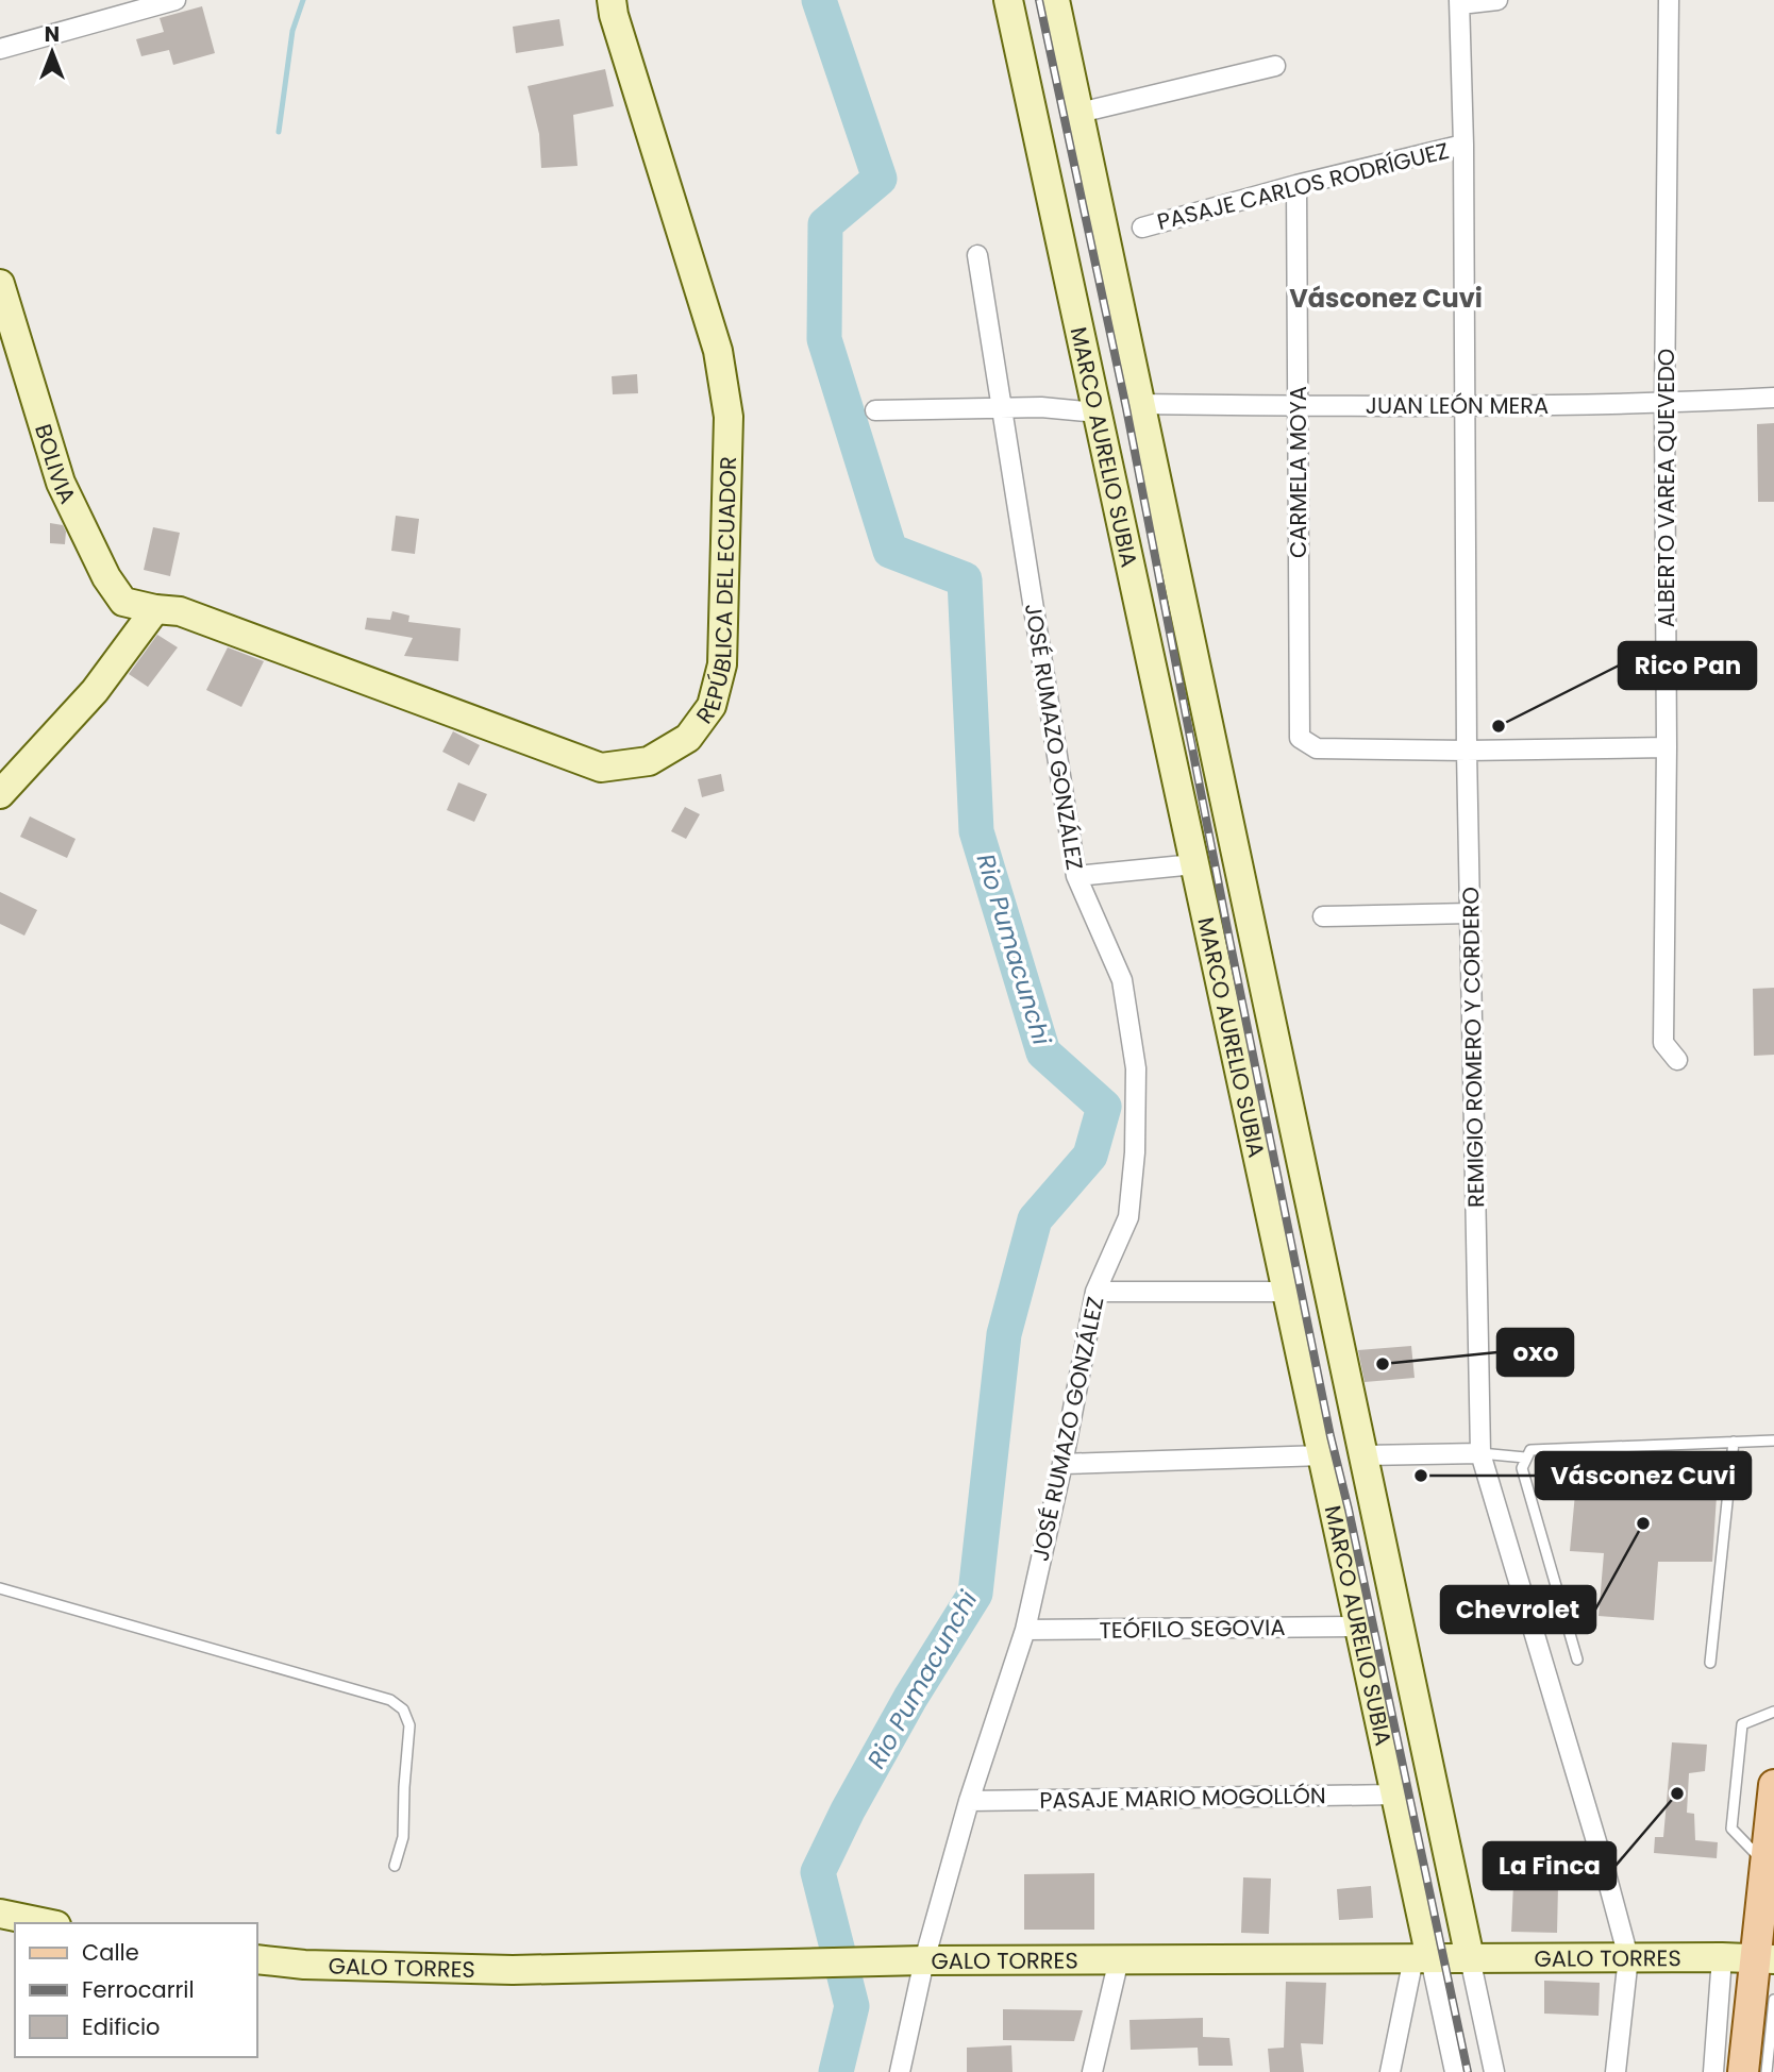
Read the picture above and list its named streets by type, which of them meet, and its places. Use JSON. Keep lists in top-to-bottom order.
{
  "streets": {
    "main road": [
      "MARCO AURELIO SUBIA",
      "BOLIVIA",
      "REPÚBLICA DEL ECUADOR",
      "GALO TORRES"
    ],
    "street": [
      "PASAJE CARLOS RODRÍGUEZ",
      "JUAN LEÓN MERA",
      "CARMELA MOYA",
      "ALBERTO VAREA QUEVEDO",
      "JOSÉ RUMAZO GONZÁLEZ",
      "REMIGIO ROMERO Y CORDERO",
      "TEÓFILO SEGOVIA",
      "PASAJE MARIO MOGOLLÓN"
    ]
  },
  "crossings": [
    ["PASAJE CARLOS RODRÍGUEZ", "CARMELA MOYA"],
    ["PASAJE CARLOS RODRÍGUEZ", "REMIGIO ROMERO Y CORDERO"],
    ["JUAN LEÓN MERA", "MARCO AURELIO SUBIA"],
    ["JUAN LEÓN MERA", "CARMELA MOYA"],
    ["JUAN LEÓN MERA", "ALBERTO VAREA QUEVEDO"],
    ["JUAN LEÓN MERA", "REMIGIO ROMERO Y CORDERO"],
    ["MARCO AURELIO SUBIA", "TEÓFILO SEGOVIA"],
    ["MARCO AURELIO SUBIA", "PASAJE MARIO MOGOLLÓN"],
    ["MARCO AURELIO SUBIA", "GALO TORRES"],
    ["BOLIVIA", "REPÚBLICA DEL ECUADOR"],
    ["CARMELA MOYA", "REMIGIO ROMERO Y CORDERO"],
    ["JOSÉ RUMAZO GONZÁLEZ", "TEÓFILO SEGOVIA"],
    ["JOSÉ RUMAZO GONZÁLEZ", "PASAJE MARIO MOGOLLÓN"],
    ["JOSÉ RUMAZO GONZÁLEZ", "GALO TORRES"],
    ["REMIGIO ROMERO Y CORDERO", "GALO TORRES"]
  ],
  "districts": ["Vásconez Cuvi"],
  "water": ["Rio Pumacunchi"],
  "places": [
    "Rico Pan",
    "oxo",
    "Vásconez Cuvi",
    "Chevrolet",
    "La Finca"
  ],
  "legend": ["Calle", "Ferrocarril", "Edificio"],
  "north": "top"
}
